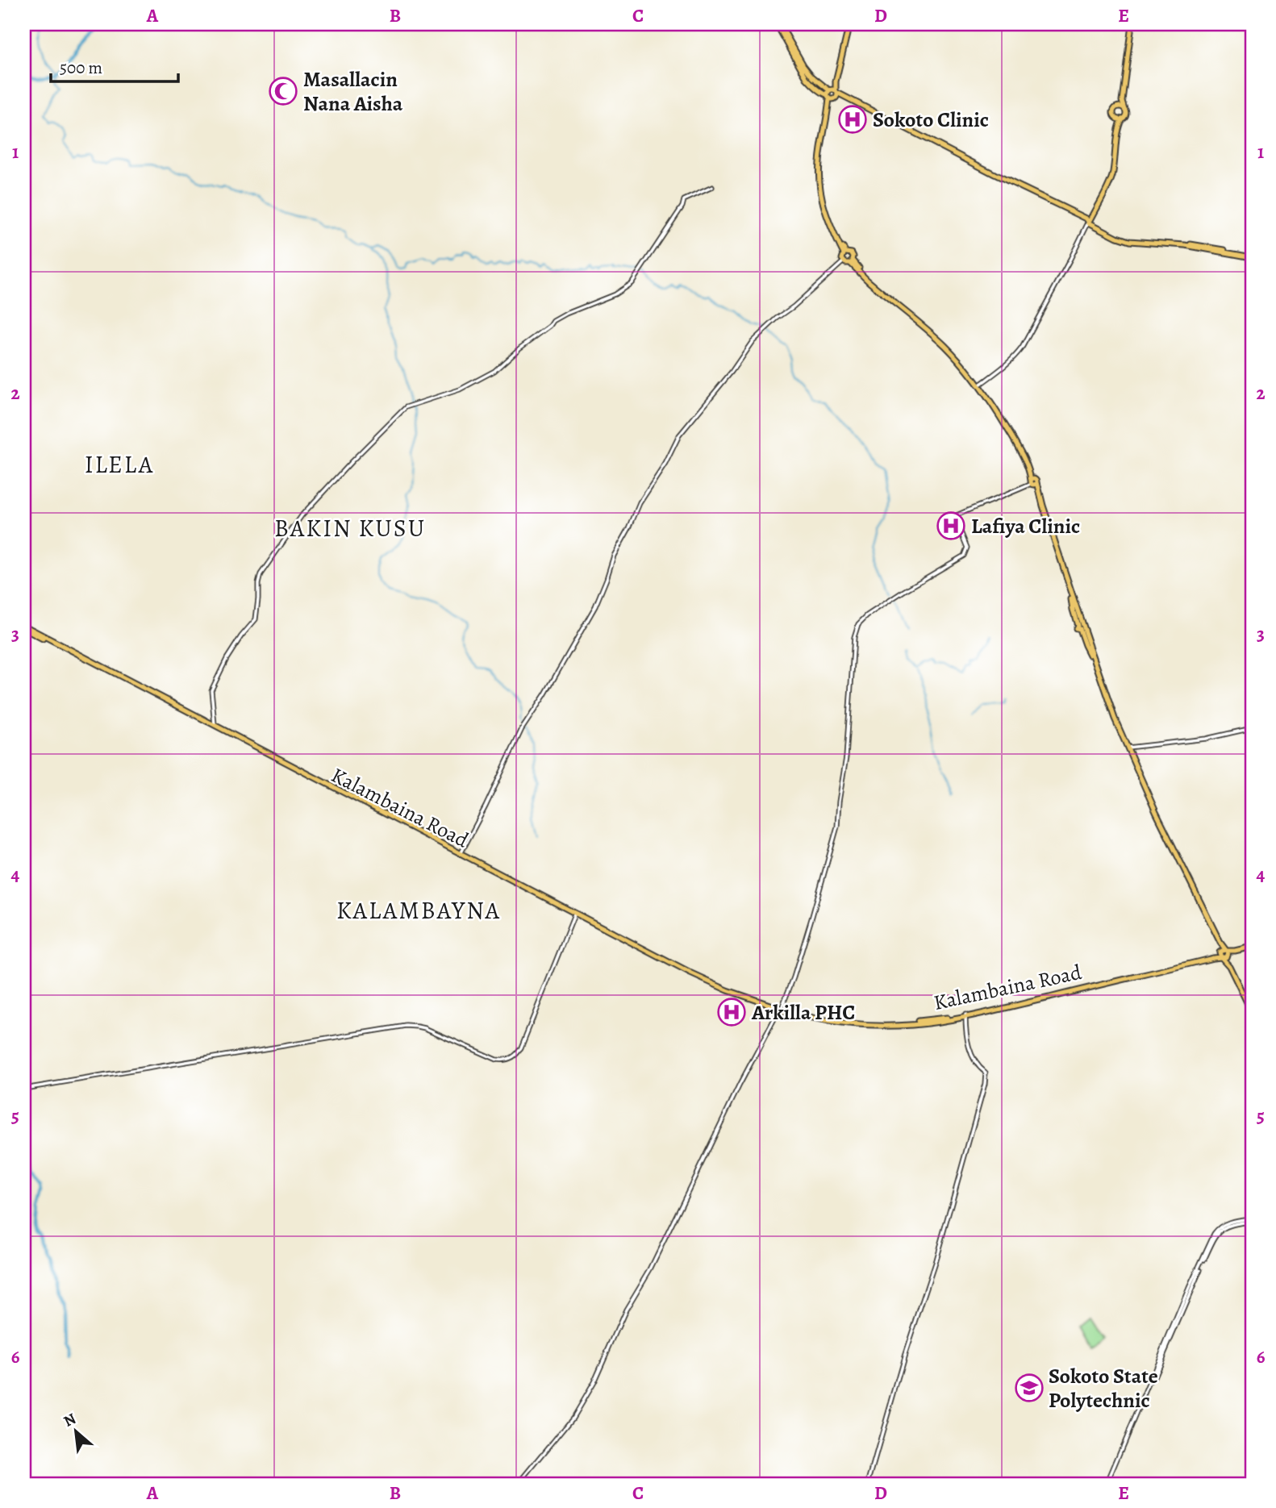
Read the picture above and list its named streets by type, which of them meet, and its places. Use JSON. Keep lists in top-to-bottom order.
{
  "streets": {
    "main road": ["Kalambaina Road"]
  },
  "districts": ["ILELA", "BAKIN KUSU", "KALAMBAYNA"],
  "places": {
    "mosque": ["Masallacin Nana Aisha"],
    "hospital": ["Sokoto Clinic", "Lafiya Clinic", "Arkilla PHC"],
    "school or university": ["Sokoto State Polytechnic"]
  },
  "scale_bar": "500 m",
  "north": "top left",
  "grid": {
    "columns": [
      "A",
      "B",
      "C",
      "D",
      "E"
    ],
    "rows": [
      "1",
      "2",
      "3",
      "4",
      "5",
      "6"
    ]
  }
}
